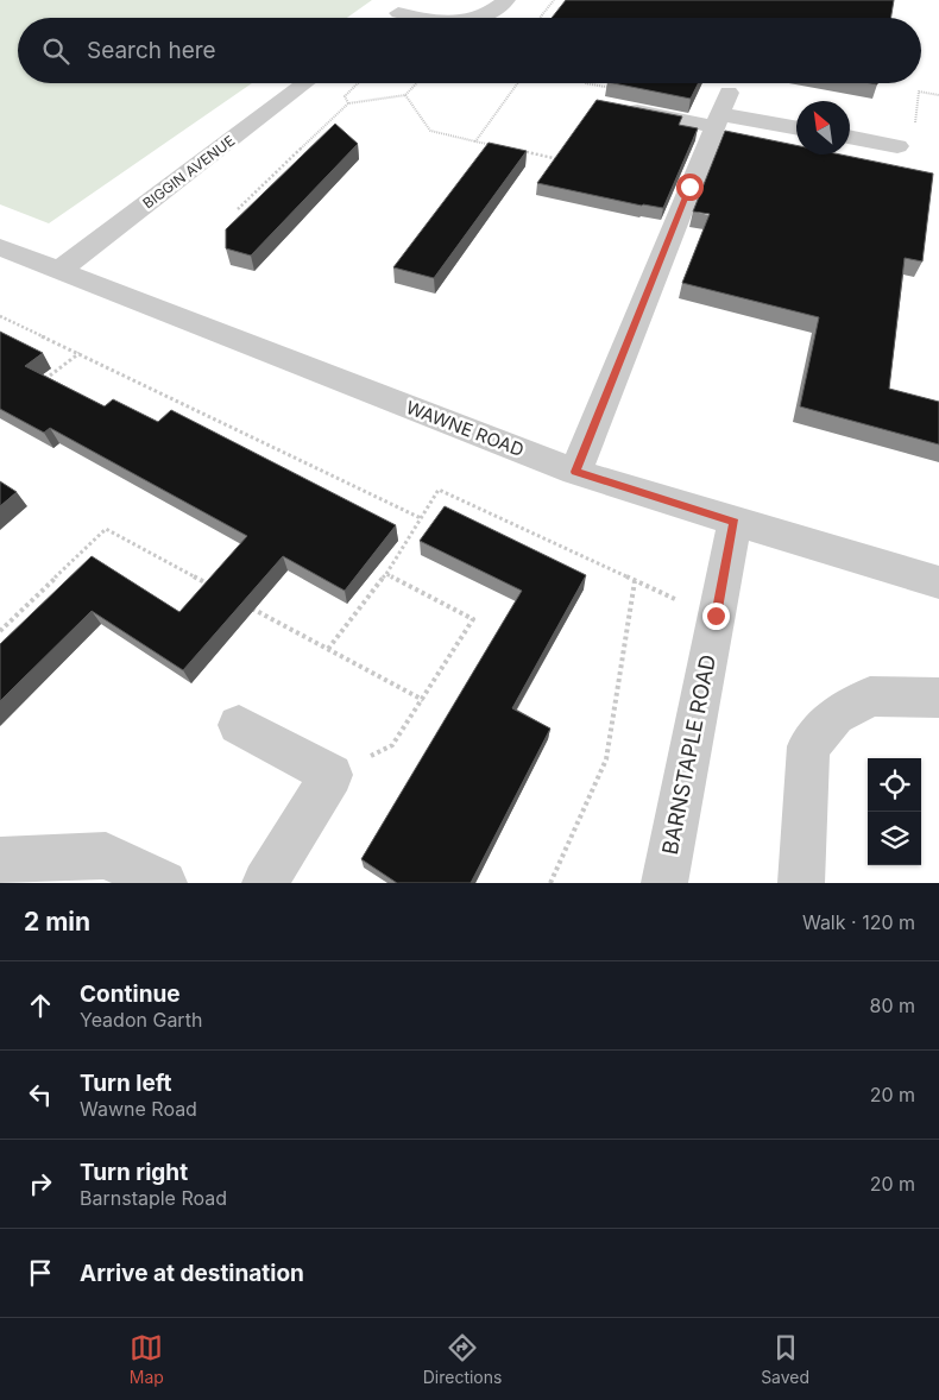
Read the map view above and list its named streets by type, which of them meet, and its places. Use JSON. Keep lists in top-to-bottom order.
{
  "streets": {
    "street": ["BIGGIN AVENUE", "WAWNE ROAD", "BARNSTAPLE ROAD"]
  },
  "crossings": [
    ["BIGGIN AVENUE", "WAWNE ROAD"],
    ["WAWNE ROAD", "BARNSTAPLE ROAD"]
  ],
  "north": "top left",
  "page": {
    "search": "Search here",
    "heading": ["2 min", "Walk · 120 m"],
    "list": [
      ["Continue", "Yeadon Garth", "80 m"],
      ["Turn left", "Wawne Road", "20 m"],
      ["Turn right", "Barnstaple Road", "20 m"],
      "Arrive at destination"
    ],
    "nav": ["Map", "Directions", "Saved"]
  }
}
